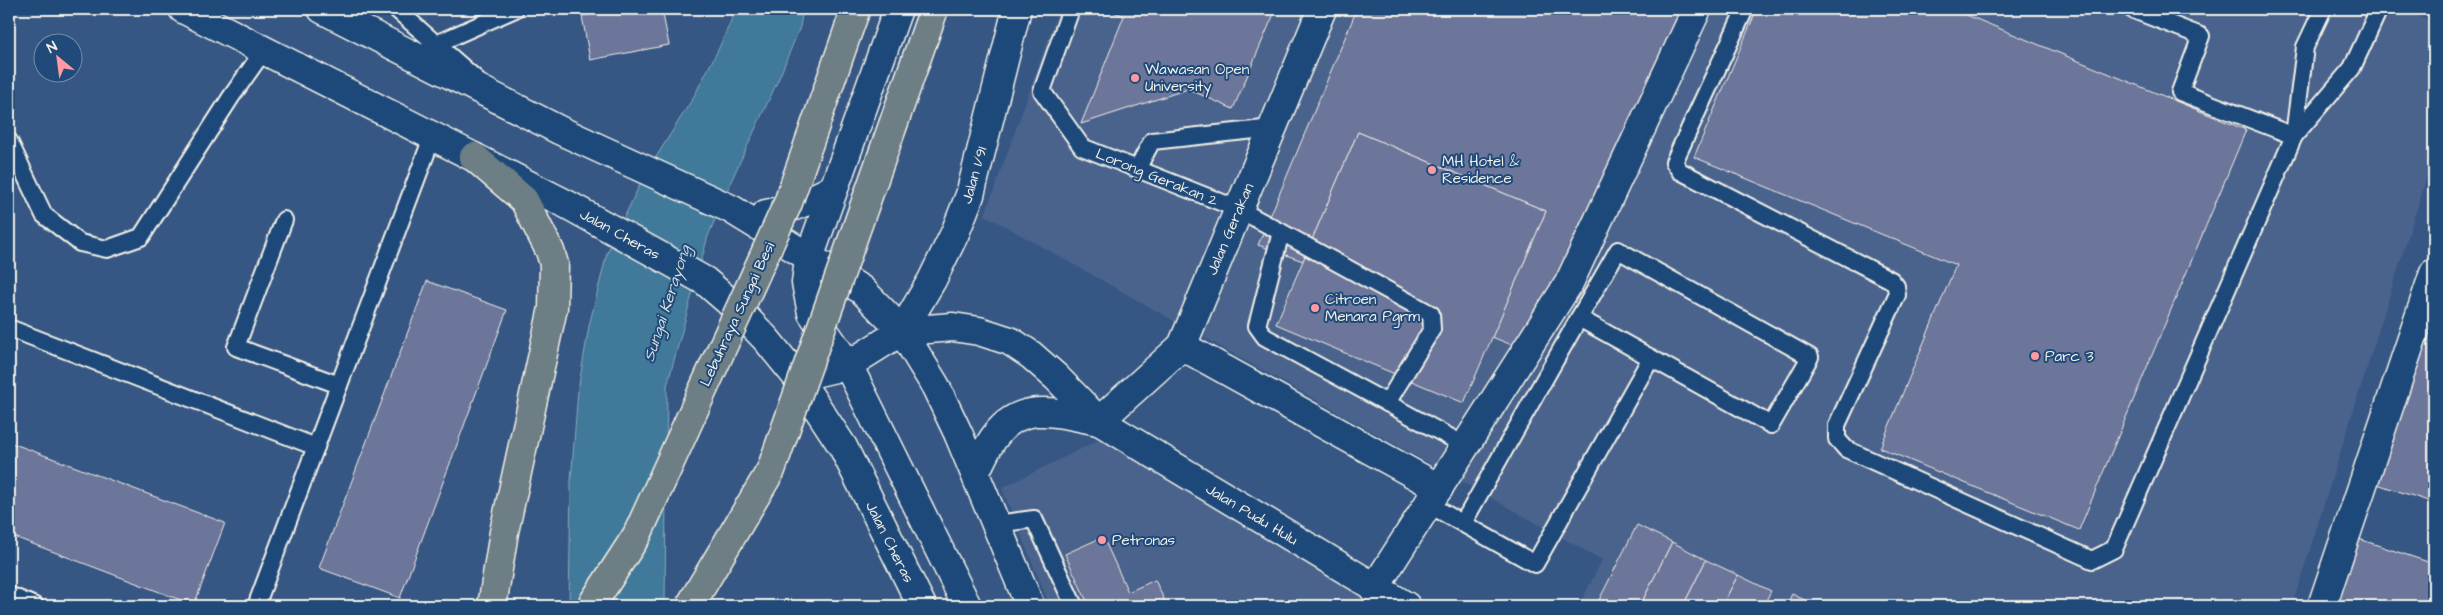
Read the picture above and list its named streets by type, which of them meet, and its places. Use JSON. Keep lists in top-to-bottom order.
{
  "streets": {
    "highway": ["Lebuhraya Sungai Besi"],
    "street": [
      "Jalan 1/91",
      "Jalan Gerakan",
      "Jalan Cheras",
      "Jalan Pudu Hulu"
    ],
    "lane": ["Lorong Gerakan 2"]
  },
  "crossings": [
    ["Jalan 1/91", "Jalan Pudu Hulu"],
    ["Lorong Gerakan 2", "Jalan Gerakan"],
    ["Jalan Gerakan", "Jalan Pudu Hulu"]
  ],
  "water": ["Sungai Kerayong"],
  "places": [
    "Wawasan Open University",
    "MH Hotel & Residence",
    "Citroen Menara Pgrm",
    "Parc 3",
    "Petronas"
  ],
  "north": "top left"
}
